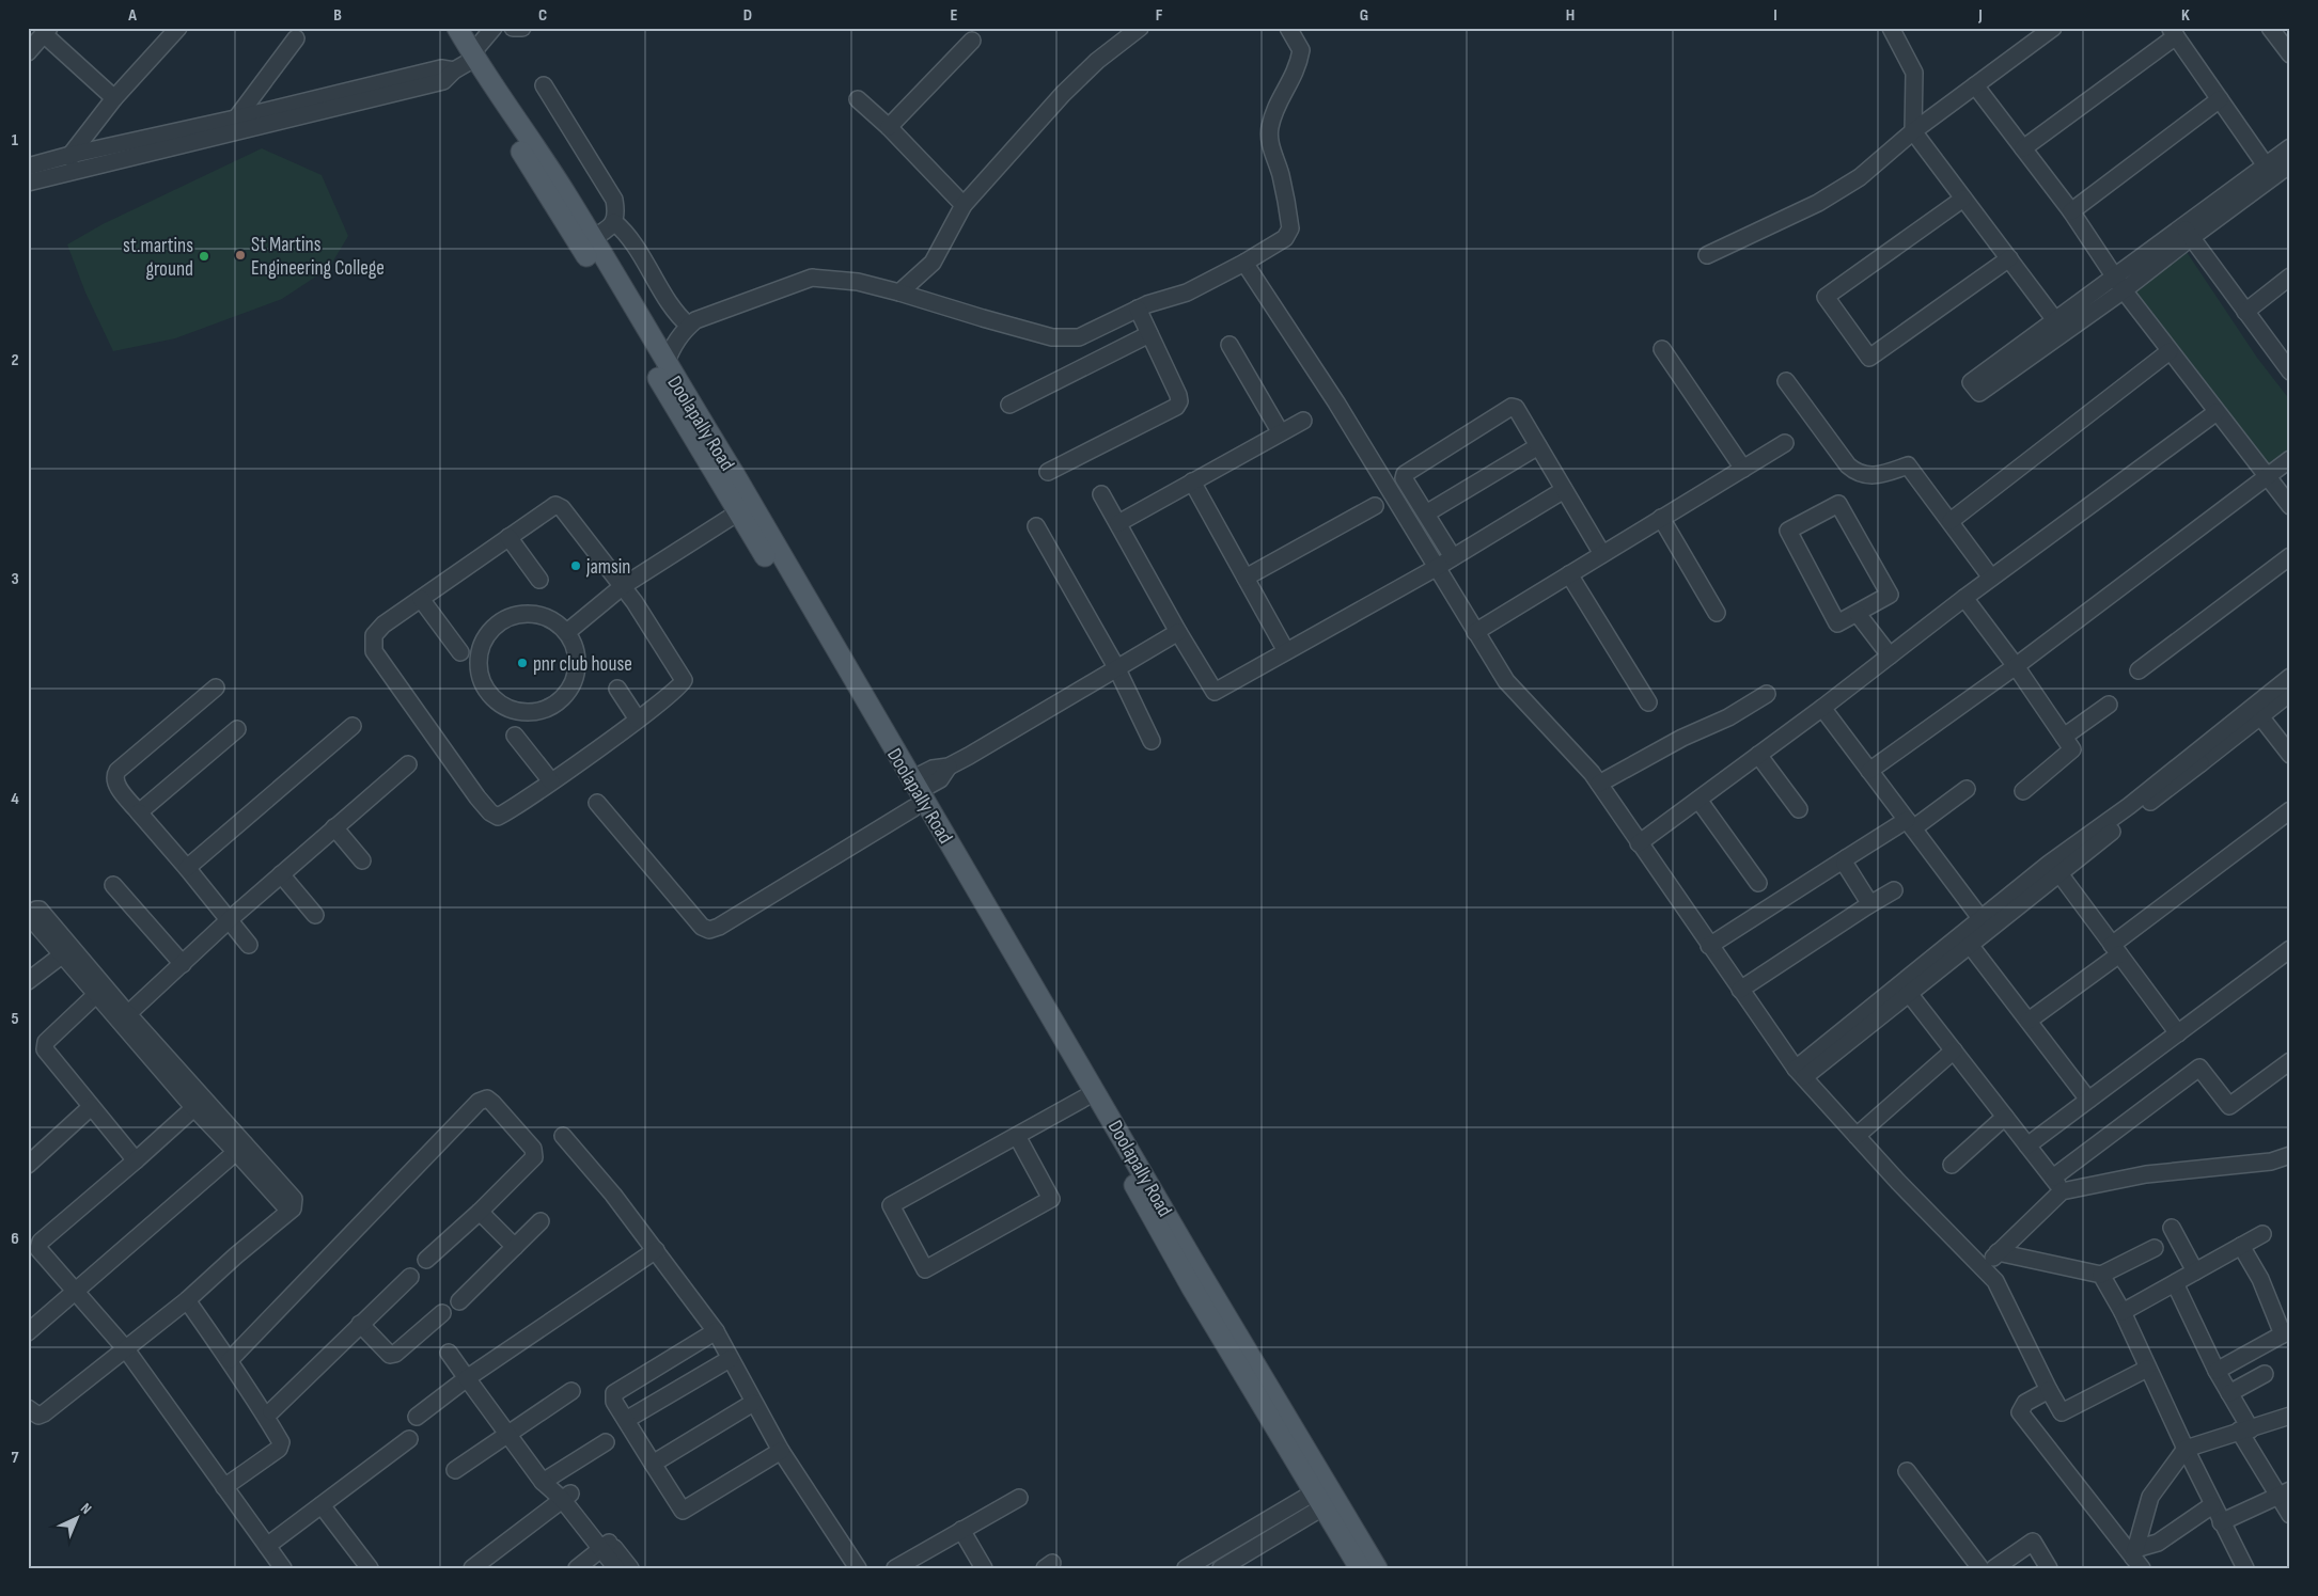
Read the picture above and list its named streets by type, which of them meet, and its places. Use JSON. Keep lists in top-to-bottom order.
{
  "streets": {
    "main road": ["Doolapally Road"]
  },
  "places": [
    "St Martins Engineering College",
    "st.martins ground",
    "jamsin",
    "pnr club house"
  ],
  "north": "top right",
  "grid": {
    "columns": [
      "A",
      "B",
      "C",
      "D",
      "E",
      "F",
      "G",
      "H",
      "I",
      "J",
      "K"
    ],
    "rows": [
      "1",
      "2",
      "3",
      "4",
      "5",
      "6",
      "7"
    ]
  }
}
